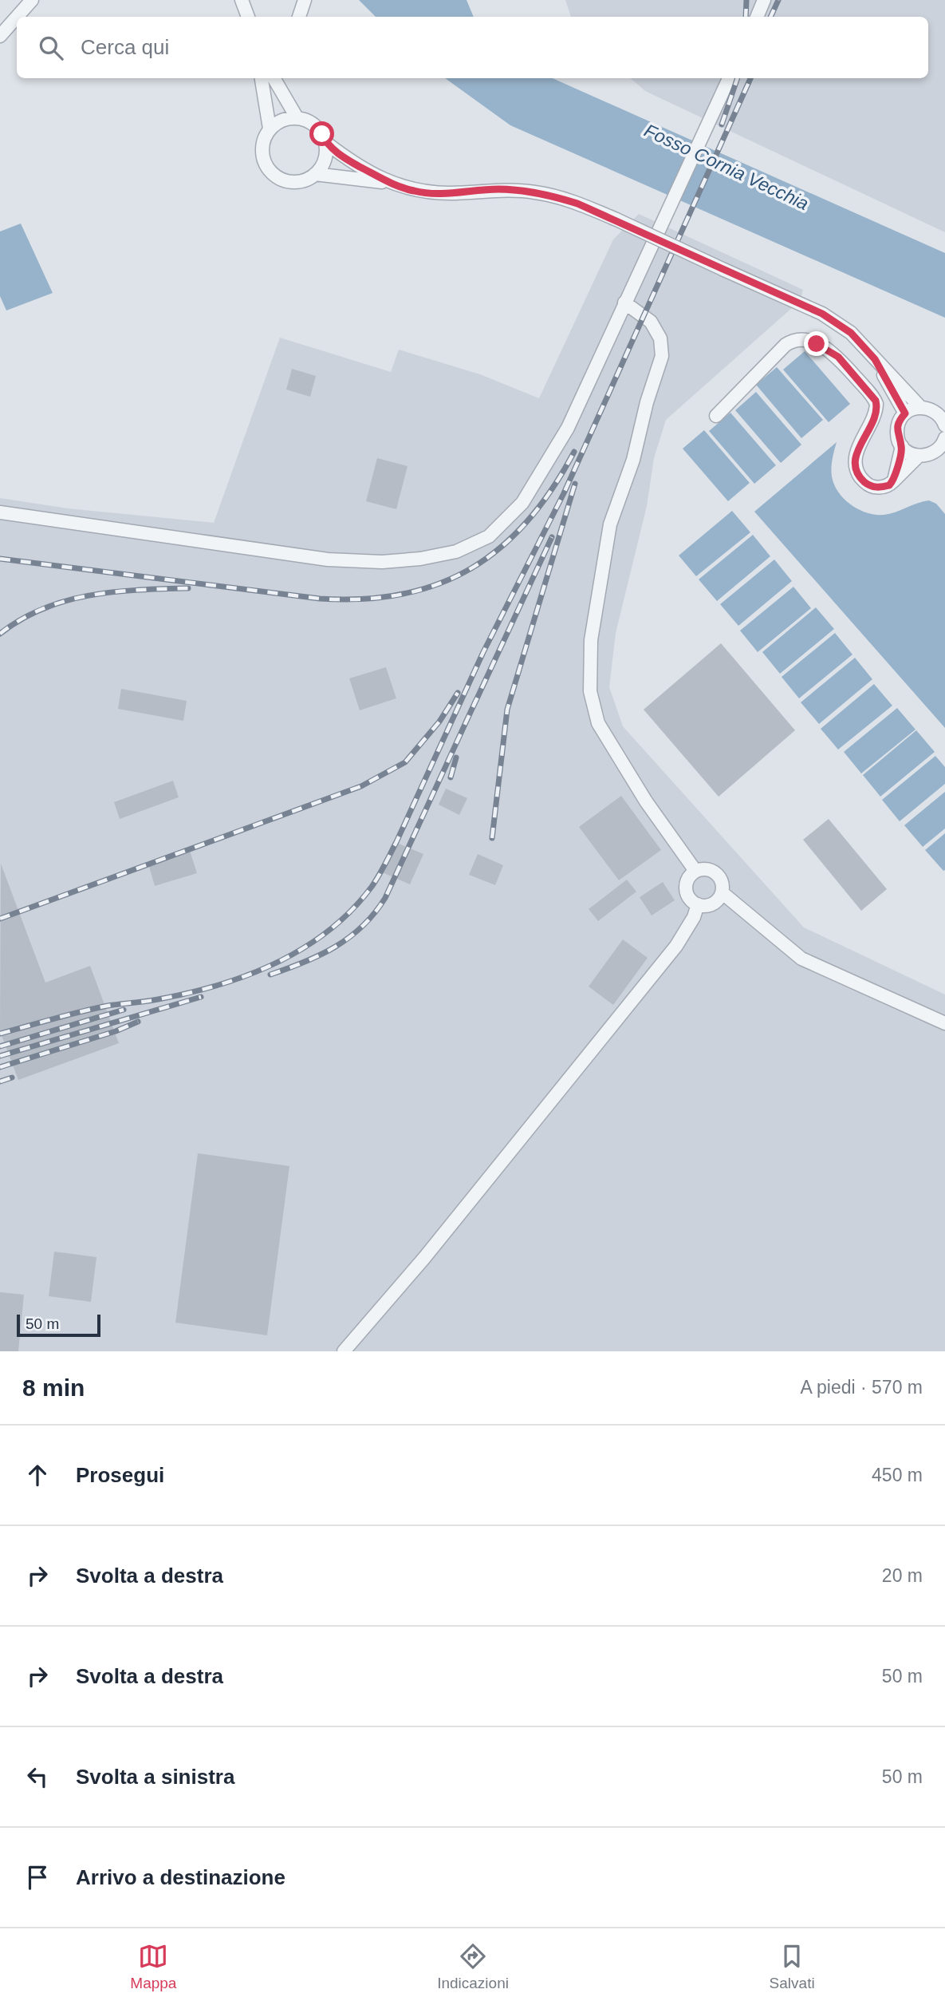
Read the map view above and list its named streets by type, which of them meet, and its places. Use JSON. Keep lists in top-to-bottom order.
{
  "water": ["Fosso Cornia Vecchia"],
  "scale_bar": "50 m",
  "page": {
    "search": "Cerca qui",
    "scale": "50 m",
    "heading": ["8 min", "A piedi · 570 m"],
    "list": [
      ["Prosegui", "450 m"],
      ["Svolta a destra", "20 m"],
      ["Svolta a destra", "50 m"],
      ["Svolta a sinistra", "50 m"],
      "Arrivo a destinazione"
    ],
    "nav": ["Mappa", "Indicazioni", "Salvati"]
  }
}
